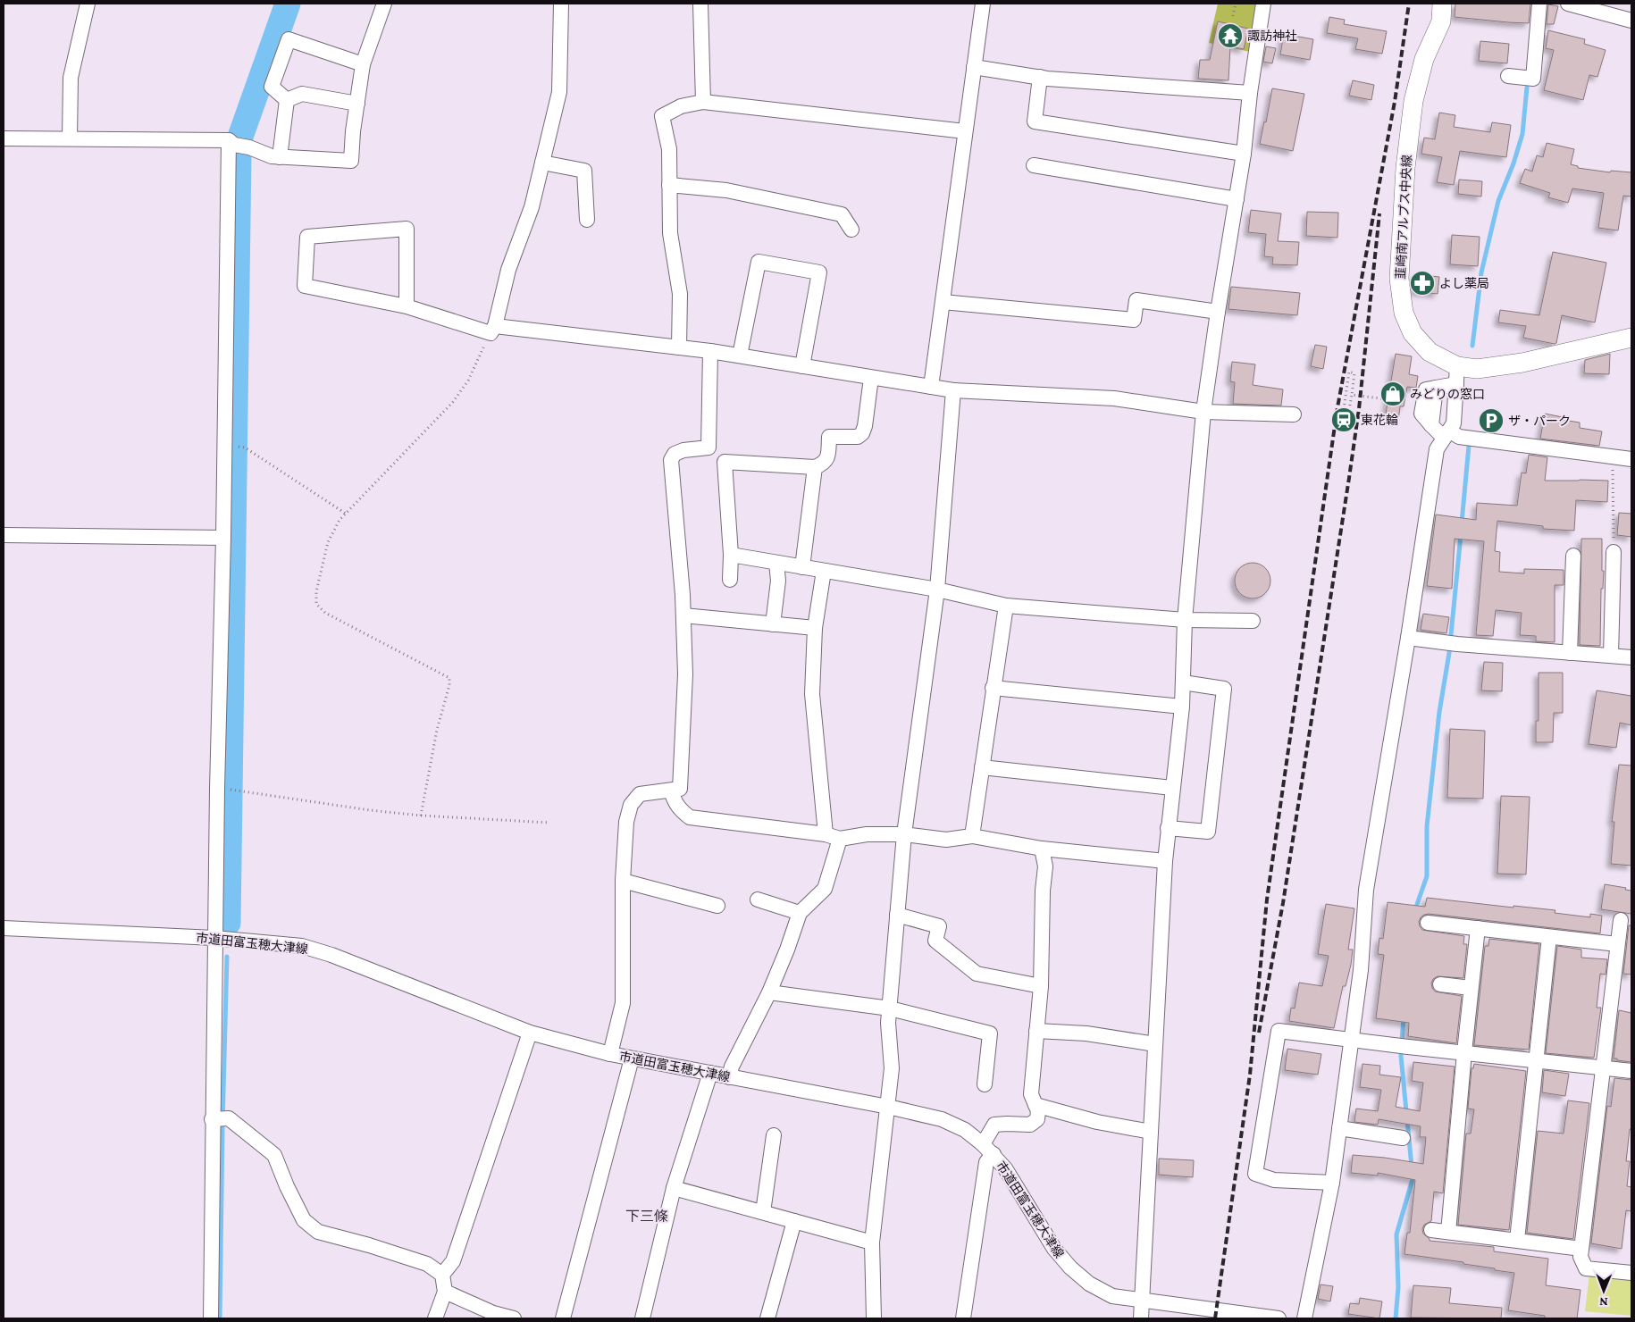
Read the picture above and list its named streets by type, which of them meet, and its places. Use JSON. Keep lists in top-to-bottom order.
{
  "streets": {
    "main road": ["韮崎南アルプス中央線"],
    "street": ["市道田富玉穂大津線"]
  },
  "districts": ["下三條"],
  "places": {
    "temple": ["諏訪神社"],
    "pharmacy": ["よし薬局"],
    "shop": ["みどりの窓口"],
    "station": ["東花輪"],
    "parking": ["ザ・パーク"]
  },
  "north": "bottom"
}
